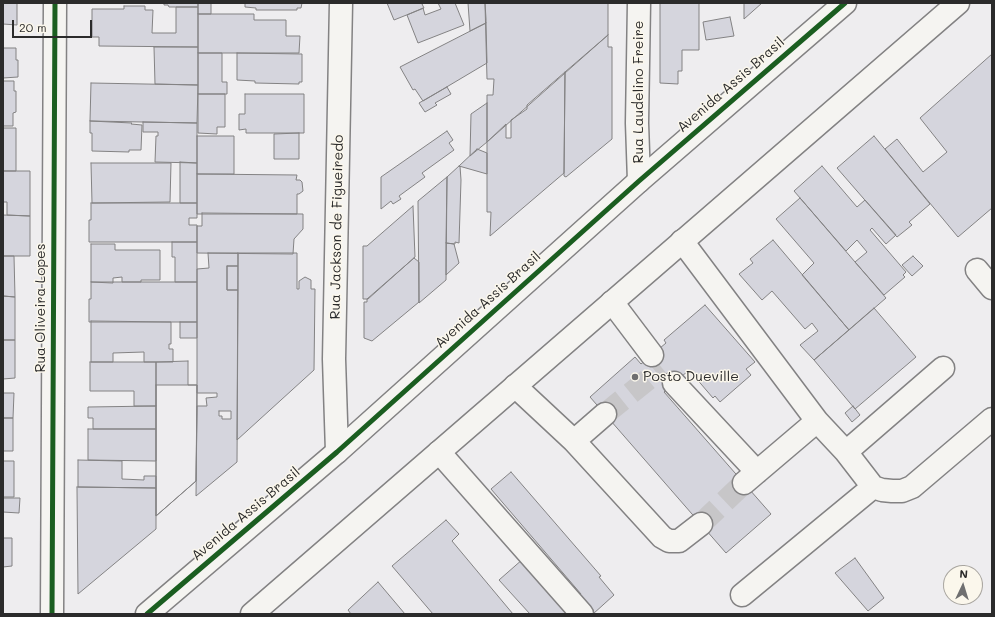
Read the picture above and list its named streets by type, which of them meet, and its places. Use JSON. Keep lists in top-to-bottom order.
{
  "streets": {
    "main road": [
      "Avenida Assis Brasil",
      "Rua Laudelino Freire",
      "Rua Jackson de Figueiredo",
      "Rua Oliveira Lopes"
    ]
  },
  "crossings": [
    ["Avenida Assis Brasil", "Rua Laudelino Freire"],
    ["Avenida Assis Brasil", "Rua Jackson de Figueiredo"]
  ],
  "places": ["Posto Dueville"],
  "scale_bar": "20 m",
  "north": "top"
}
